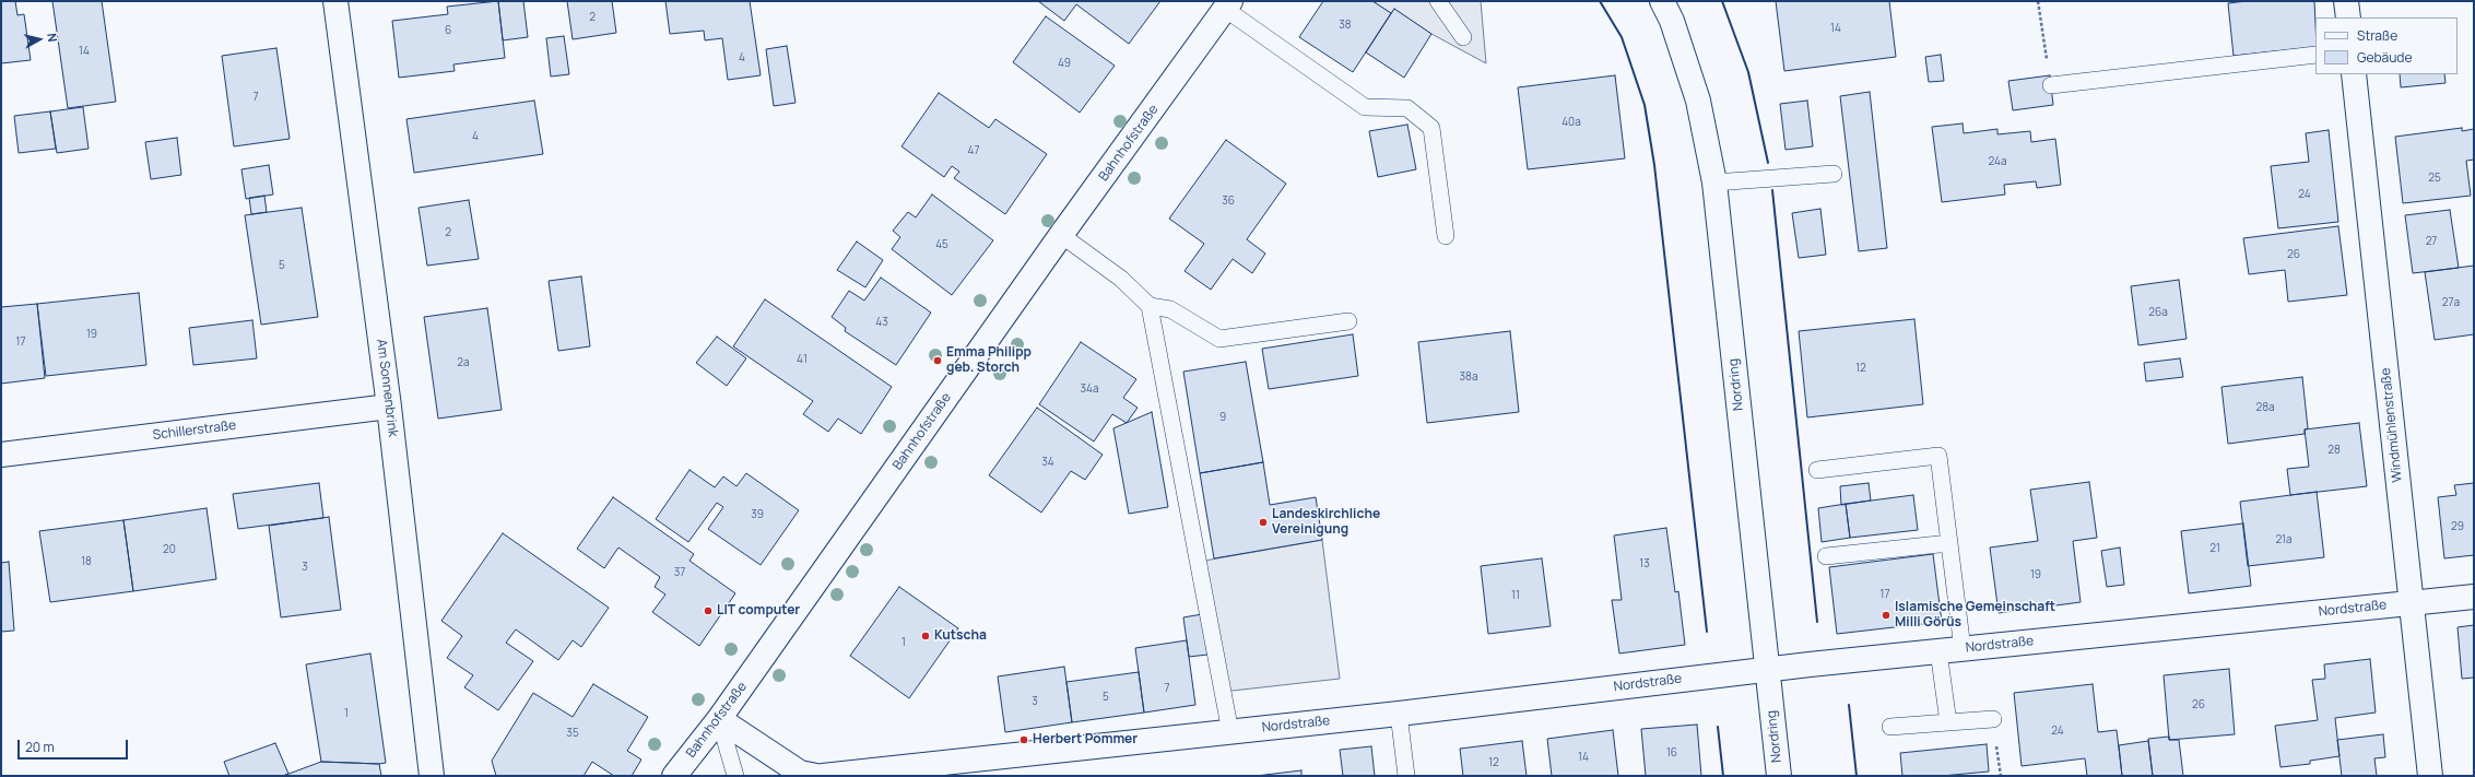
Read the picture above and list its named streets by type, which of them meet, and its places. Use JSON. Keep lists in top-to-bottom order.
{
  "streets": {
    "street": [
      "Bahnhofstraße",
      "Nordring",
      "Am Sonnenbrink",
      "Windmühlenstraße",
      "Schillerstraße",
      "Nordstraße"
    ]
  },
  "crossings": [
    ["Nordring", "Nordstraße"],
    ["Am Sonnenbrink", "Schillerstraße"],
    ["Windmühlenstraße", "Nordstraße"]
  ],
  "places": [
    "Emma Philipp geb. Storch",
    "Landeskirchliche Vereinigung",
    "LIT computer",
    "Islamische Gemeinschaft Milli Görüs",
    "Kutscha",
    "Herbert Pommer"
  ],
  "house_numbers": [
    "2",
    "38",
    "14",
    "6",
    "14",
    "4",
    "49",
    "7",
    "40a",
    "4",
    "47",
    "24a",
    "25",
    "24",
    "36",
    "2",
    "27",
    "45",
    "26",
    "5",
    "27a",
    "26a",
    "43",
    "19",
    "17",
    "41",
    "2a",
    "12",
    "38a",
    "34a",
    "28a",
    "9",
    "28",
    "34",
    "39",
    "29",
    "21a",
    "21",
    "20",
    "18",
    "13",
    "3",
    "37",
    "19",
    "17",
    "11",
    "1",
    "7",
    "5",
    "3",
    "26",
    "1",
    "24",
    "35",
    "16",
    "14",
    "12"
  ],
  "legend": ["Straße", "Gebäude"],
  "scale_bar": "20 m",
  "north": "right"
}
